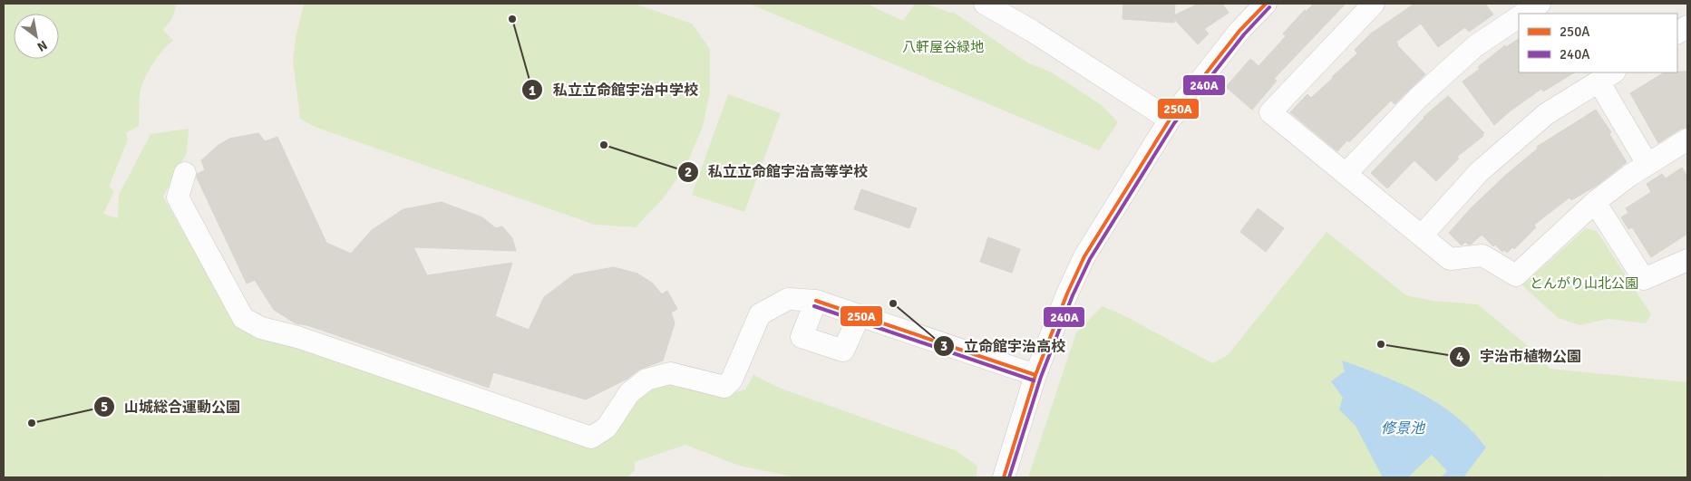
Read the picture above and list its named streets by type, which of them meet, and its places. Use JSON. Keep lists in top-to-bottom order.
{
  "water": ["修景池"],
  "parks": ["八軒屋谷緑地", "とんがり山北公園"],
  "places": [
    "私立立命館宇治中学校",
    "私立立命館宇治高等学校",
    "立命館宇治高校",
    "宇治市植物公園",
    "山城総合運動公園"
  ],
  "lines": ["transit line 250A", "transit line 240A"],
  "legend": ["250A", "240A"],
  "north": "bottom right"
}
